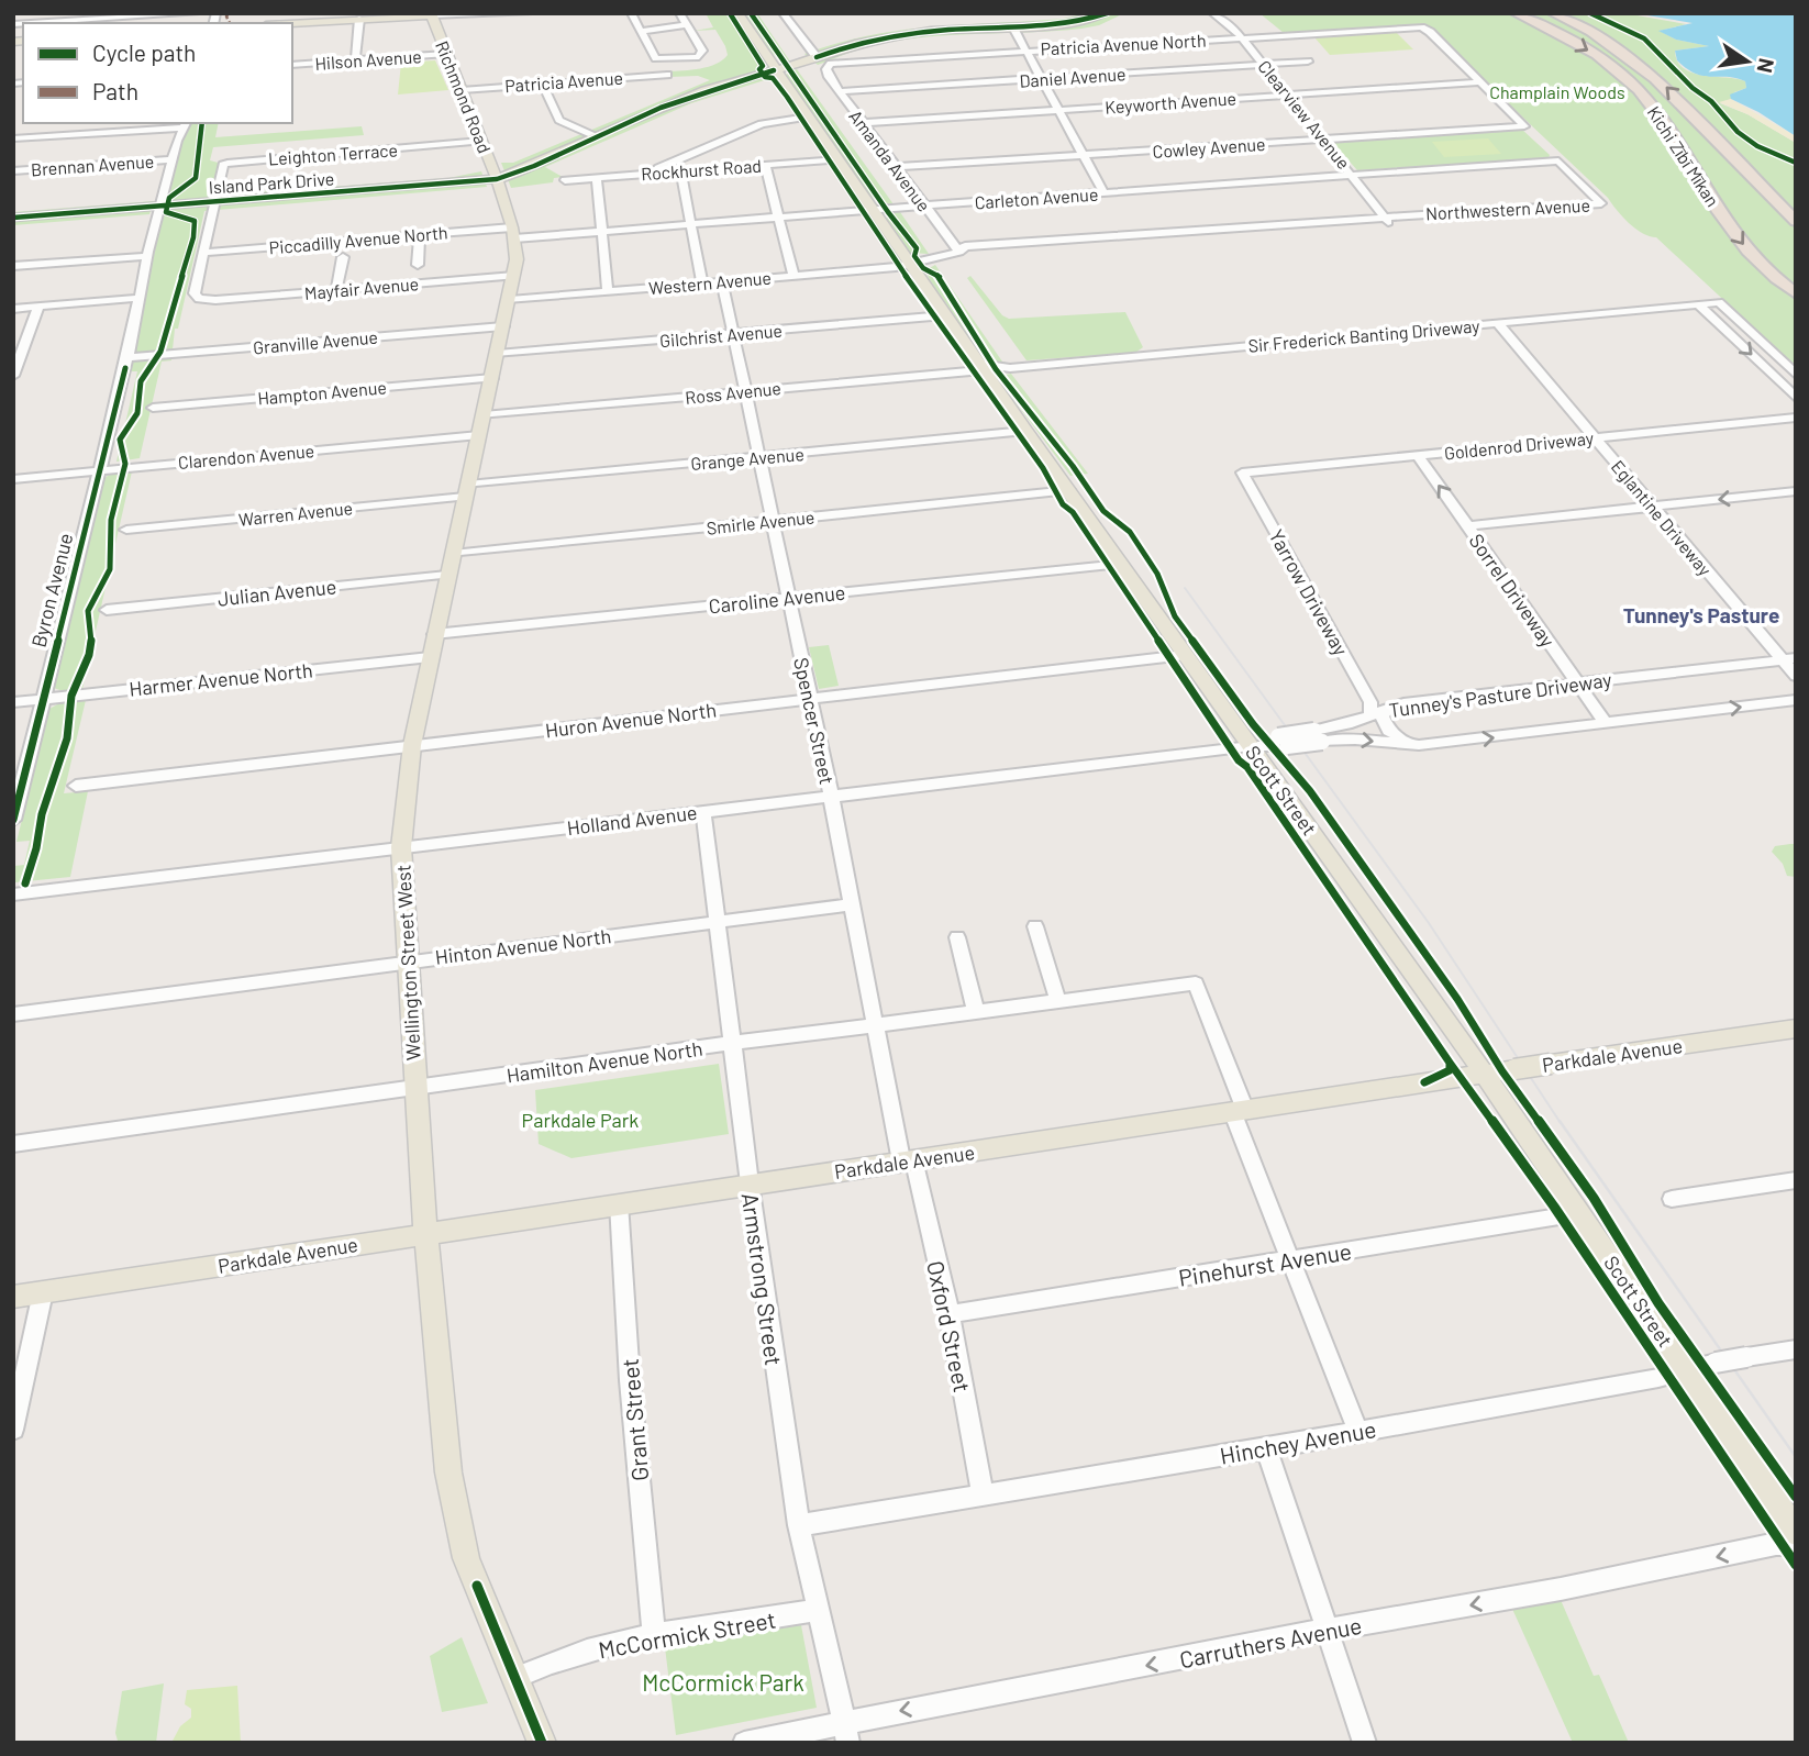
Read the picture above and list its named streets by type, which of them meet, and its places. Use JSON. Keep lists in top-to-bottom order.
{
  "streets": {
    "highway": ["Kichi Zībī Mīkan"],
    "main road": [
      "Richmond Road",
      "Island Park Drive",
      "Scott Street",
      "Wellington Street West",
      "Parkdale Avenue"
    ],
    "street": [
      "Patricia Avenue North",
      "Hilson Avenue",
      "Daniel Avenue",
      "Patricia Avenue",
      "Keyworth Avenue",
      "Clearview Avenue",
      "Cowley Avenue",
      "Leighton Terrace",
      "Amanda Avenue",
      "Brennan Avenue",
      "Rockhurst Road",
      "Carleton Avenue",
      "Northwestern Avenue",
      "Piccadilly Avenue North",
      "Western Avenue",
      "Mayfair Avenue",
      "Gilchrist Avenue",
      "Sir Frederick Banting Driveway",
      "Granville Avenue",
      "Hampton Avenue",
      "Ross Avenue",
      "Goldenrod Driveway",
      "Clarendon Avenue",
      "Grange Avenue",
      "Warren Avenue",
      "Eglantine Driveway",
      "Smirle Avenue",
      "Byron Avenue",
      "Sorrel Driveway",
      "Julian Avenue",
      "Yarrow Driveway",
      "Caroline Avenue",
      "Harmer Avenue North",
      "Tunney's Pasture Driveway",
      "Huron Avenue North",
      "Spencer Street",
      "Holland Avenue",
      "Hinton Avenue North",
      "Hamilton Avenue North",
      "Pinehurst Avenue",
      "Armstrong Street",
      "Oxford Street",
      "Grant Street",
      "Hinchey Avenue",
      "McCormick Street",
      "Carruthers Avenue"
    ]
  },
  "crossings": [
    ["Patricia Avenue North", "Keyworth Avenue"],
    ["Patricia Avenue North", "Clearview Avenue"],
    ["Patricia Avenue North", "Cowley Avenue"],
    ["Patricia Avenue North", "Amanda Avenue"],
    ["Hilson Avenue", "Richmond Road"],
    ["Daniel Avenue", "Clearview Avenue"],
    ["Daniel Avenue", "Amanda Avenue"],
    ["Patricia Avenue", "Richmond Road"],
    ["Richmond Road", "Leighton Terrace"],
    ["Richmond Road", "Island Park Drive"],
    ["Richmond Road", "Wellington Street West"],
    ["Keyworth Avenue", "Clearview Avenue"],
    ["Keyworth Avenue", "Cowley Avenue"],
    ["Keyworth Avenue", "Amanda Avenue"],
    ["Clearview Avenue", "Cowley Avenue"],
    ["Clearview Avenue", "Carleton Avenue"],
    ["Clearview Avenue", "Northwestern Avenue"],
    ["Cowley Avenue", "Amanda Avenue"],
    ["Leighton Terrace", "Island Park Drive"],
    ["Amanda Avenue", "Carleton Avenue"],
    ["Amanda Avenue", "Northwestern Avenue"],
    ["Brennan Avenue", "Byron Avenue"],
    ["Rockhurst Road", "Scott Street"],
    ["Island Park Drive", "Byron Avenue"],
    ["Island Park Drive", "Scott Street"],
    ["Island Park Drive", "Wellington Street West"],
    ["Carleton Avenue", "Northwestern Avenue"],
    ["Carleton Avenue", "Piccadilly Avenue North"],
    ["Carleton Avenue", "Scott Street"],
    ["Carleton Avenue", "Wellington Street West"],
    ["Northwestern Avenue", "Western Avenue"],
    ["Northwestern Avenue", "Scott Street"],
    ["Piccadilly Avenue North", "Mayfair Avenue"],
    ["Piccadilly Avenue North", "Wellington Street West"],
    ["Western Avenue", "Spencer Street"],
    ["Western Avenue", "Scott Street"],
    ["Western Avenue", "Wellington Street West"],
    ["Mayfair Avenue", "Wellington Street West"],
    ["Gilchrist Avenue", "Spencer Street"],
    ["Gilchrist Avenue", "Scott Street"],
    ["Gilchrist Avenue", "Wellington Street West"],
    ["Sir Frederick Banting Driveway", "Ross Avenue"],
    ["Sir Frederick Banting Driveway", "Eglantine Driveway"],
    ["Sir Frederick Banting Driveway", "Scott Street"],
    ["Granville Avenue", "Byron Avenue"],
    ["Granville Avenue", "Wellington Street West"],
    ["Hampton Avenue", "Wellington Street West"],
    ["Ross Avenue", "Spencer Street"],
    ["Ross Avenue", "Scott Street"],
    ["Ross Avenue", "Wellington Street West"],
    ["Goldenrod Driveway", "Eglantine Driveway"],
    ["Goldenrod Driveway", "Sorrel Driveway"],
    ["Goldenrod Driveway", "Yarrow Driveway"],
    ["Clarendon Avenue", "Byron Avenue"],
    ["Clarendon Avenue", "Wellington Street West"],
    ["Grange Avenue", "Warren Avenue"],
    ["Grange Avenue", "Spencer Street"],
    ["Grange Avenue", "Scott Street"],
    ["Grange Avenue", "Wellington Street West"],
    ["Warren Avenue", "Wellington Street West"],
    ["Eglantine Driveway", "Tunney's Pasture Driveway"],
    ["Smirle Avenue", "Spencer Street"],
    ["Smirle Avenue", "Scott Street"],
    ["Smirle Avenue", "Wellington Street West"],
    ["Byron Avenue", "Harmer Avenue North"],
    ["Sorrel Driveway", "Tunney's Pasture Driveway"],
    ["Julian Avenue", "Wellington Street West"],
    ["Yarrow Driveway", "Tunney's Pasture Driveway"],
    ["Caroline Avenue", "Spencer Street"],
    ["Caroline Avenue", "Scott Street"],
    ["Caroline Avenue", "Wellington Street West"],
    ["Harmer Avenue North", "Wellington Street West"],
    ["Tunney's Pasture Driveway", "Scott Street"],
    ["Tunney's Pasture Driveway", "Holland Avenue"],
    ["Huron Avenue North", "Spencer Street"],
    ["Huron Avenue North", "Scott Street"],
    ["Huron Avenue North", "Wellington Street West"],
    ["Spencer Street", "Holland Avenue"],
    ["Spencer Street", "Hinton Avenue North"],
    ["Spencer Street", "Parkdale Avenue"],
    ["Spencer Street", "Hamilton Avenue North"],
    ["Spencer Street", "Oxford Street"],
    ["Scott Street", "Holland Avenue"],
    ["Scott Street", "Parkdale Avenue"],
    ["Scott Street", "Pinehurst Avenue"],
    ["Scott Street", "Hinchey Avenue"],
    ["Holland Avenue", "Wellington Street West"],
    ["Holland Avenue", "Armstrong Street"],
    ["Hinton Avenue North", "Wellington Street West"],
    ["Hinton Avenue North", "Armstrong Street"],
    ["Wellington Street West", "Parkdale Avenue"],
    ["Wellington Street West", "Hamilton Avenue North"],
    ["Wellington Street West", "McCormick Street"],
    ["Parkdale Avenue", "Hamilton Avenue North"],
    ["Parkdale Avenue", "Armstrong Street"],
    ["Parkdale Avenue", "Oxford Street"],
    ["Parkdale Avenue", "Grant Street"],
    ["Hamilton Avenue North", "Armstrong Street"],
    ["Pinehurst Avenue", "Oxford Street"],
    ["Armstrong Street", "Hinchey Avenue"],
    ["Armstrong Street", "McCormick Street"],
    ["Armstrong Street", "Carruthers Avenue"],
    ["Oxford Street", "Hinchey Avenue"],
    ["Grant Street", "McCormick Street"]
  ],
  "one_way": ["Carruthers Avenue"],
  "districts": ["Tunney's Pasture"],
  "parks": ["Champlain Woods", "Parkdale Park", "McCormick Park"],
  "legend": ["Cycle path", "Path"],
  "north": "right"
}
